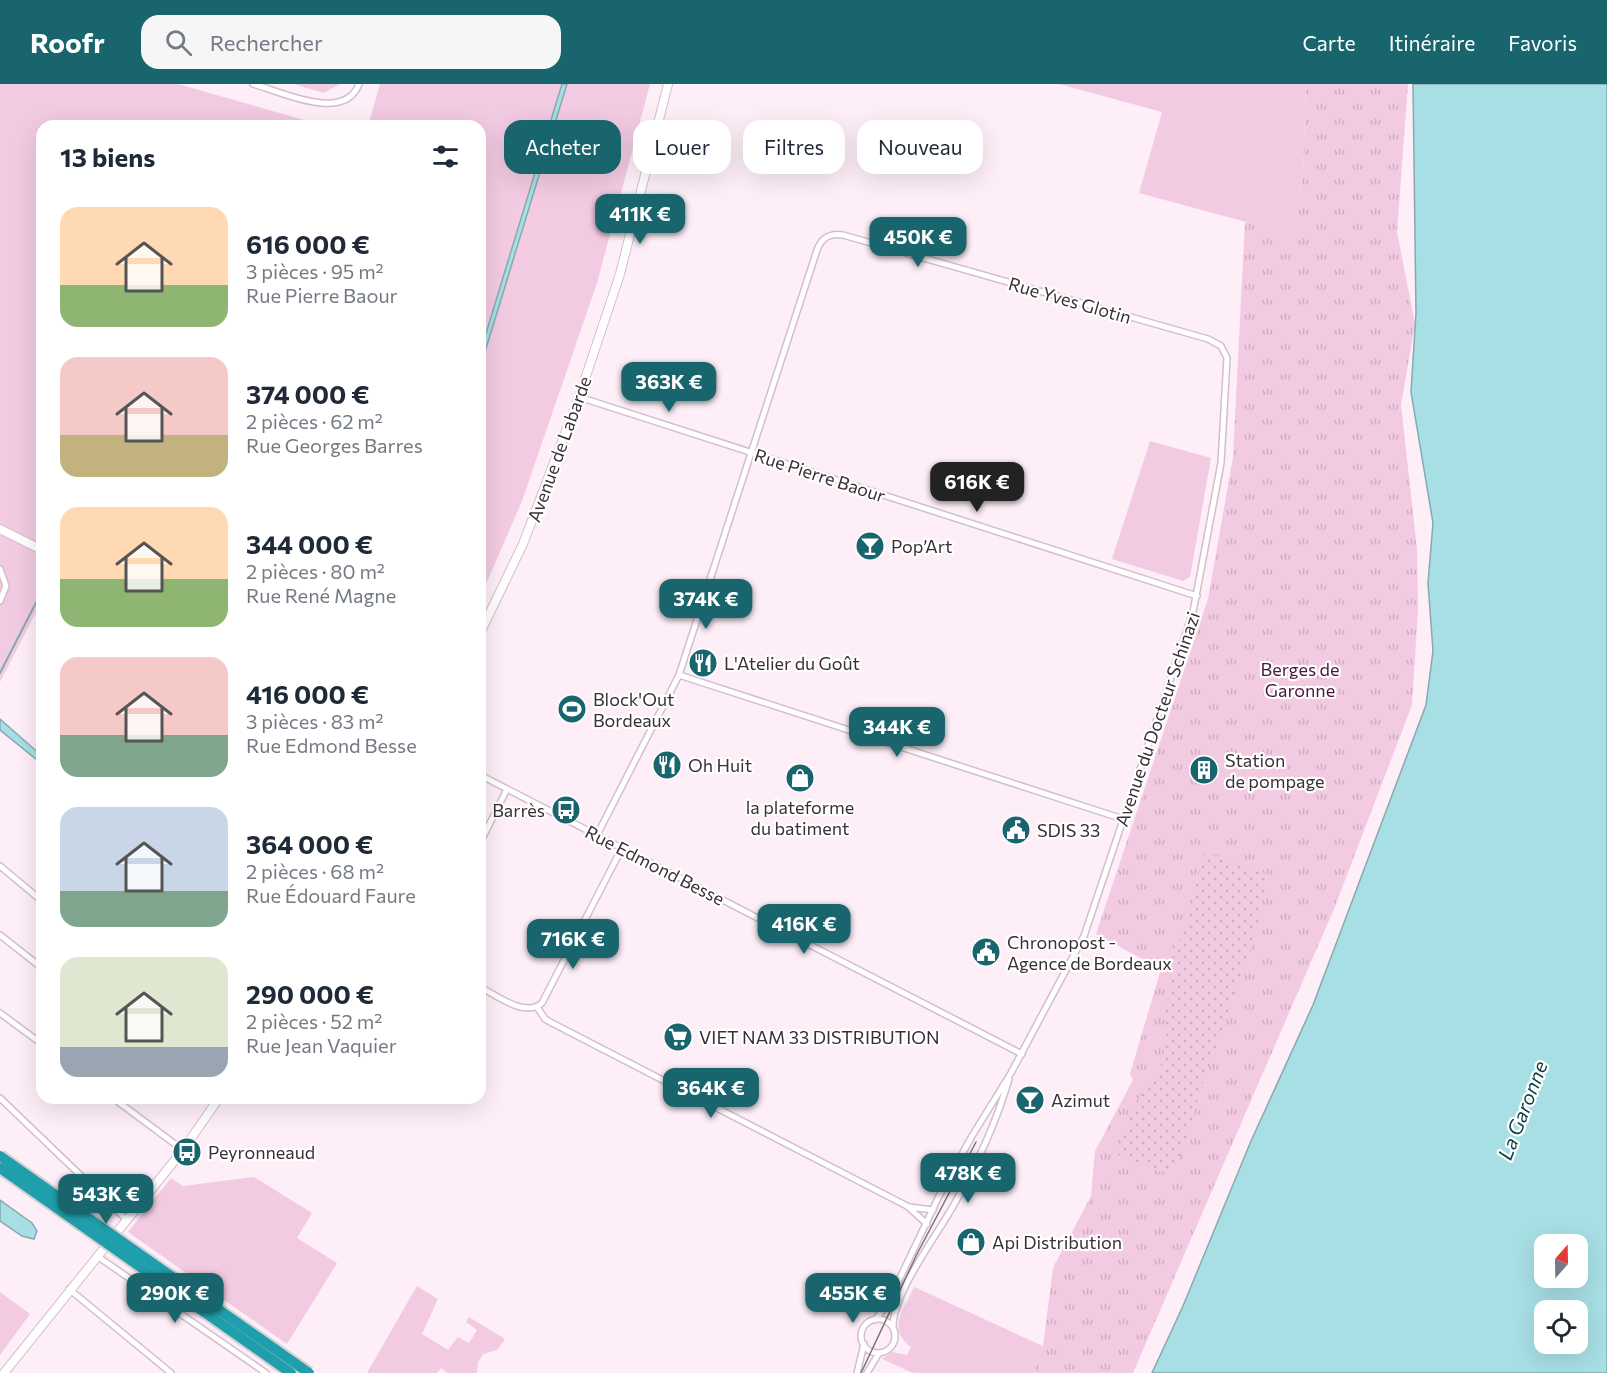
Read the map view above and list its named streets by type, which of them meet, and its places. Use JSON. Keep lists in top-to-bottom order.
{
  "streets": {
    "main road": ["Avenue de Labarde"],
    "street": [
      "Rue Yves Glotin",
      "Rue Pierre Baour",
      "Avenue du Docteur Schinazi",
      "Rue Edmond Besse"
    ]
  },
  "crossings": [
    ["Rue Yves Glotin", "Rue Pierre Baour"],
    ["Rue Yves Glotin", "Avenue du Docteur Schinazi"],
    ["Avenue de Labarde", "Rue Pierre Baour"],
    ["Rue Pierre Baour", "Avenue du Docteur Schinazi"],
    ["Avenue du Docteur Schinazi", "Rue Edmond Besse"]
  ],
  "water": ["La Garonne"],
  "parks": ["Berges de Garonne"],
  "places": {
    "bar": ["Pop’Art", "Azimut"],
    "restaurant": ["L'Atelier du Goût", "Oh Huit"],
    "sports": ["Block'Out Bordeaux"],
    "building": ["Station de pompage"],
    "shop": ["la plateforme du batiment", "Api Distribution"],
    "bus stop": ["Barrès", "Peyronneaud"],
    "public building": ["SDIS 33", "Chronopost - Agence de Bordeaux"],
    "supermarket": ["VIET NAM 33 DISTRIBUTION"]
  },
  "north": "top",
  "page": {
    "header": "Roofr",
    "search": "Rechercher",
    "nav": ["Carte", "Itinéraire", "Favoris"],
    "chip": [
      "Acheter",
      "Louer",
      "Filtres",
      "Nouveau"
    ],
    "heading": "13 biens",
    "list": [
      {
        "name": "616 000 €",
        "note": "3 pièces · 95 m² · Rue Pierre Baour"
      },
      {
        "name": "374 000 €",
        "note": "2 pièces · 62 m² · Rue Georges Barres"
      },
      {
        "name": "344 000 €",
        "note": "2 pièces · 80 m² · Rue René Magne"
      },
      {
        "name": "416 000 €",
        "note": "3 pièces · 83 m² · Rue Edmond Besse"
      },
      {
        "name": "364 000 €",
        "note": "2 pièces · 68 m² · Rue Édouard Faure"
      },
      {
        "name": "290 000 €",
        "note": "2 pièces · 52 m² · Rue Jean Vaquier"
      }
    ],
    "price": [
      "411K €",
      "450K €",
      "363K €",
      "616K €",
      "374K €",
      "344K €",
      "416K €",
      "716K €",
      "364K €",
      "478K €",
      "543K €",
      "290K €",
      "455K €"
    ]
  }
}
